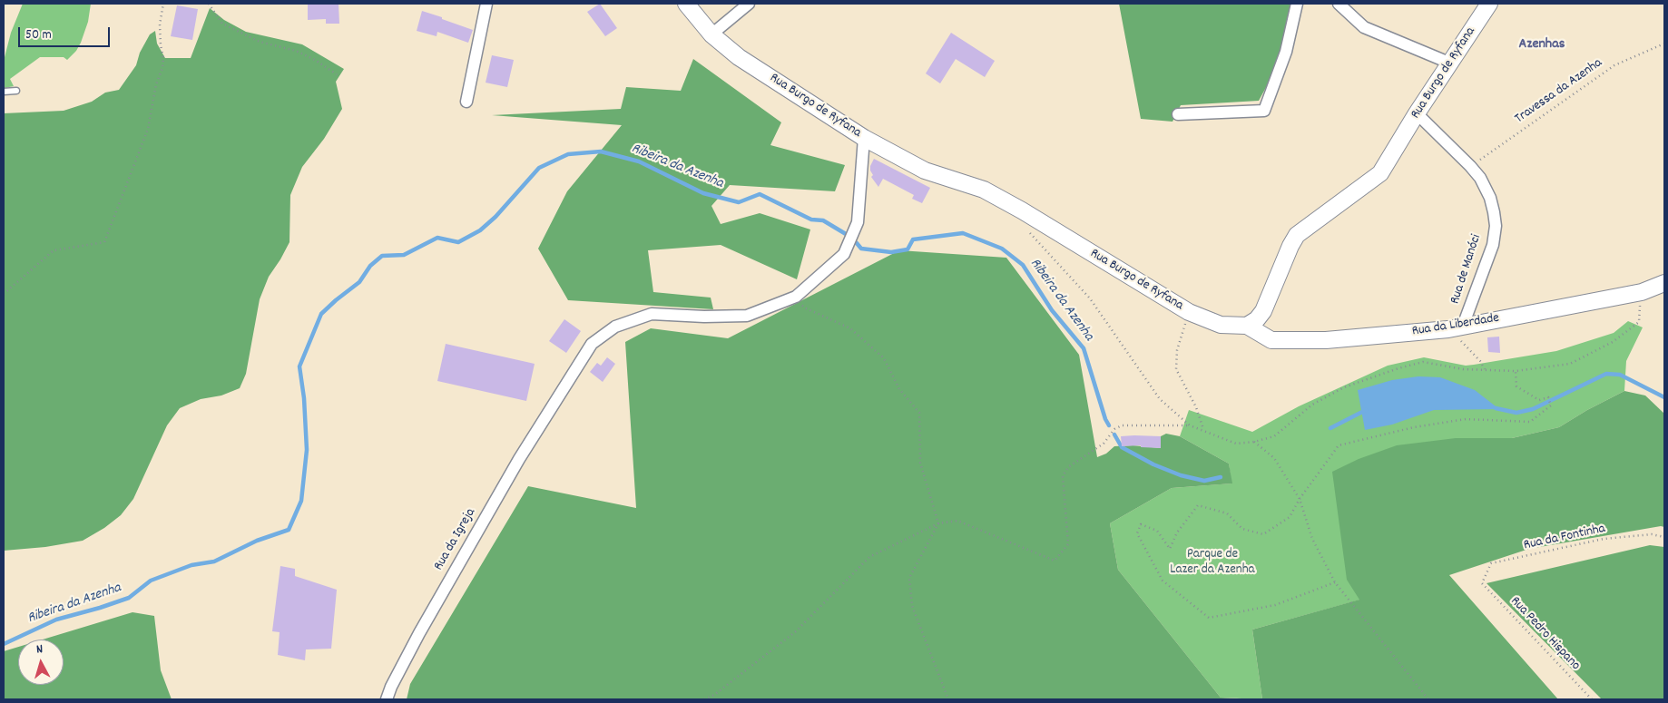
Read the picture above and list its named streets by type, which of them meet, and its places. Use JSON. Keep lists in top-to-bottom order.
{
  "streets": {
    "main road": ["Rua Burgo de Ryfana", "Rua da Liberdade"],
    "street": ["Rua de Manóci", "Rua da Igreja"],
    "path": ["Travessa da Azenha", "Rua da Fontinha", "Rua Pedro Hispano"]
  },
  "crossings": [
    ["Rua Burgo de Ryfana", "Rua de Manóci"],
    ["Rua Burgo de Ryfana", "Rua da Liberdade"],
    ["Rua Burgo de Ryfana", "Rua da Igreja"],
    ["Travessa da Azenha", "Rua de Manóci"],
    ["Rua de Manóci", "Rua da Liberdade"],
    ["Rua da Fontinha", "Rua Pedro Hispano"]
  ],
  "districts": ["Azenhas"],
  "water": ["Ribeira da Azenha"],
  "parks": ["Parque de Lazer da Azenha"],
  "scale_bar": "50 m",
  "north": "top"
}
